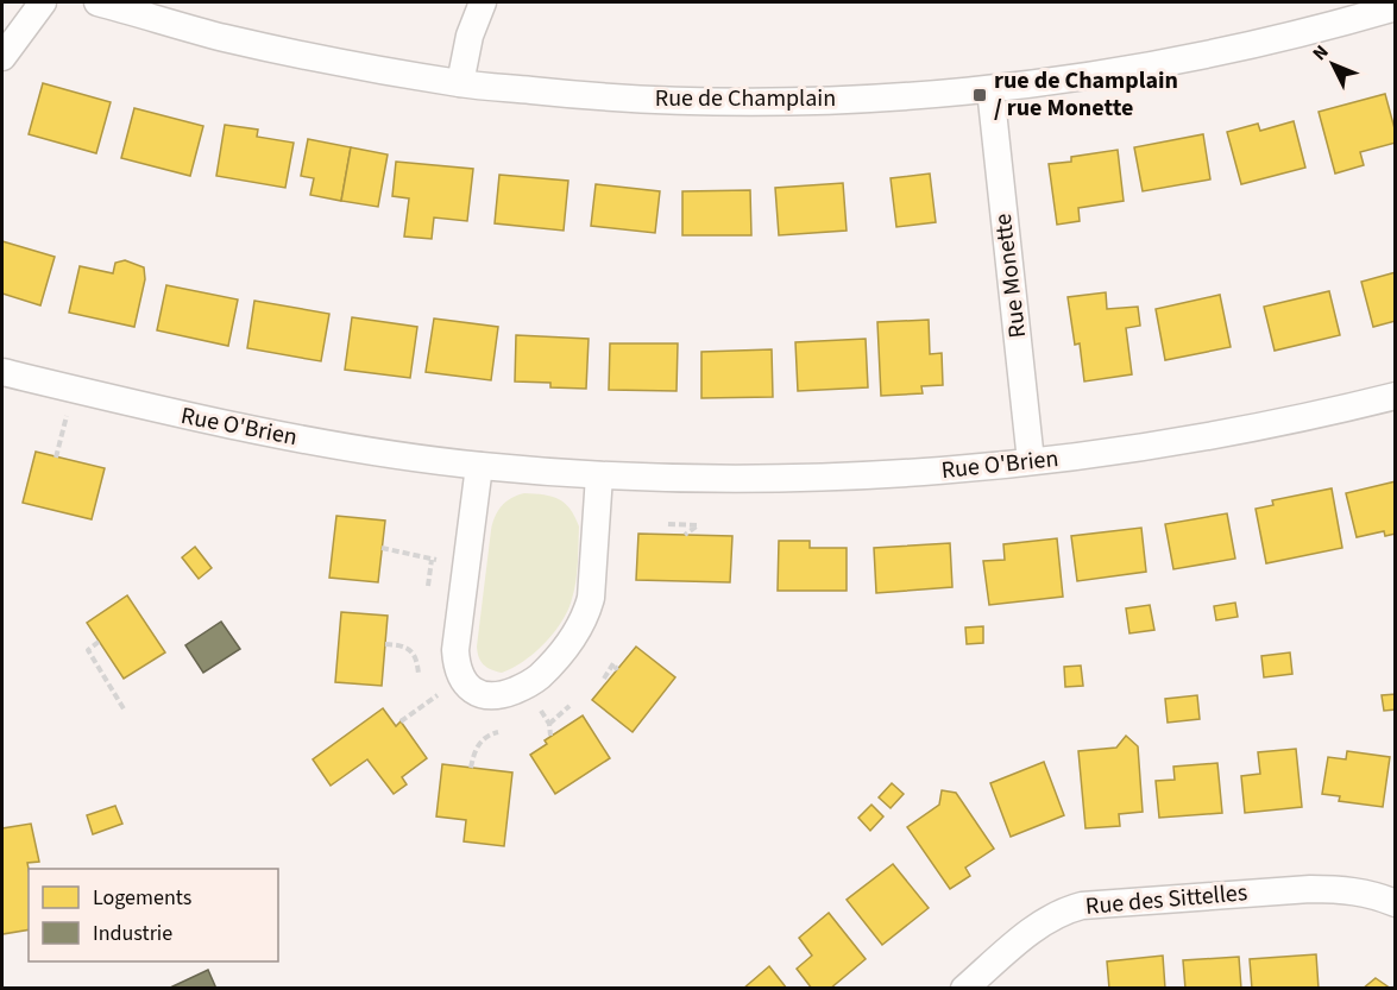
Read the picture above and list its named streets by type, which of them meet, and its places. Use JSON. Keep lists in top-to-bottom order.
{
  "streets": {
    "street": [
      "Rue de Champlain",
      "Rue Monette",
      "Rue O'Brien",
      "Rue des Sittelles"
    ]
  },
  "crossings": [
    ["Rue de Champlain", "Rue Monette"],
    ["Rue Monette", "Rue O'Brien"]
  ],
  "places": {
    "transit": ["rue de Champlain / rue Monette"]
  },
  "legend": ["Logements", "Industrie"],
  "north": "top left"
}
